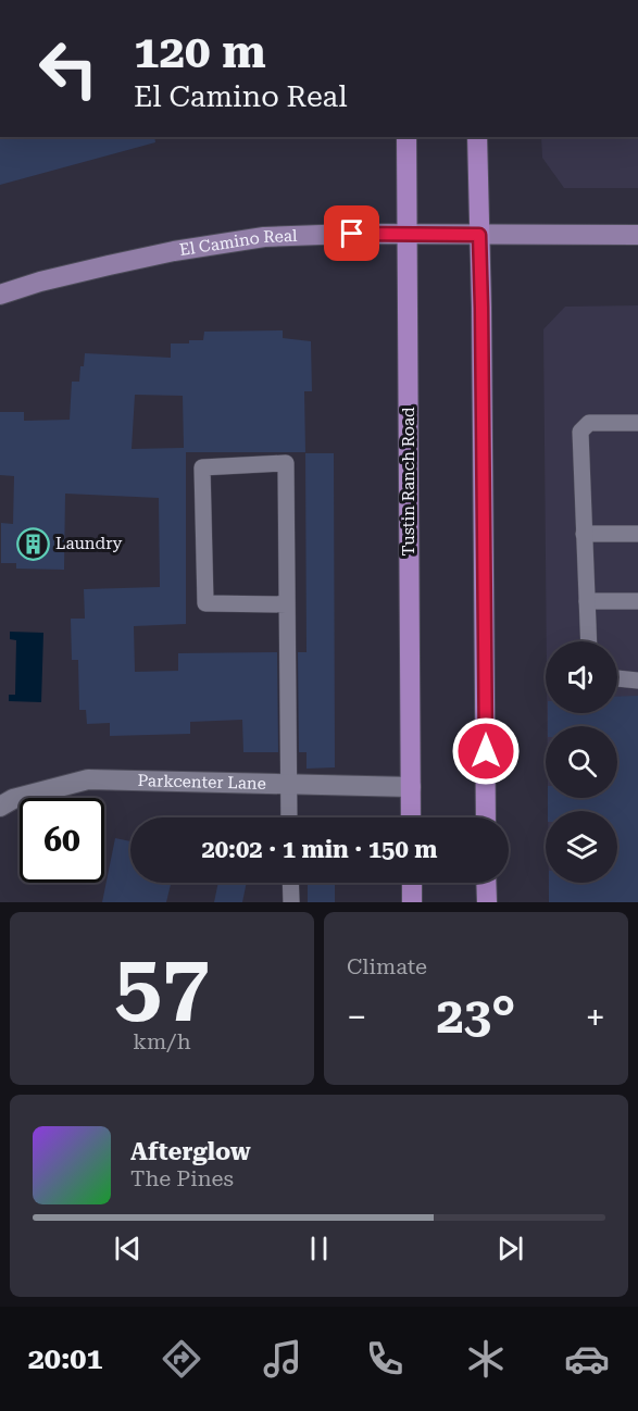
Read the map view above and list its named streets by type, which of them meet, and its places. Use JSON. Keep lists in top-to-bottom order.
{
  "streets": {
    "main road": ["El Camino Real", "Tustin Ranch Road"],
    "street": ["Parkcenter Lane"]
  },
  "crossings": [
    ["El Camino Real", "Tustin Ranch Road"],
    ["Tustin Ranch Road", "Parkcenter Lane"]
  ],
  "places": {
    "building": ["Laundry"]
  },
  "page": {
    "turn": ["120 m", "El Camino Real"],
    "limit": "60",
    "trip": "20:02 · 1 min · 150 m",
    "tile": [
      ["57", "km/h"],
      "Climate"
    ],
    "heat": ["−", "23°", "+"],
    "song": ["Afterglow", "The Pines"],
    "tabs": "20:01"
  }
}
